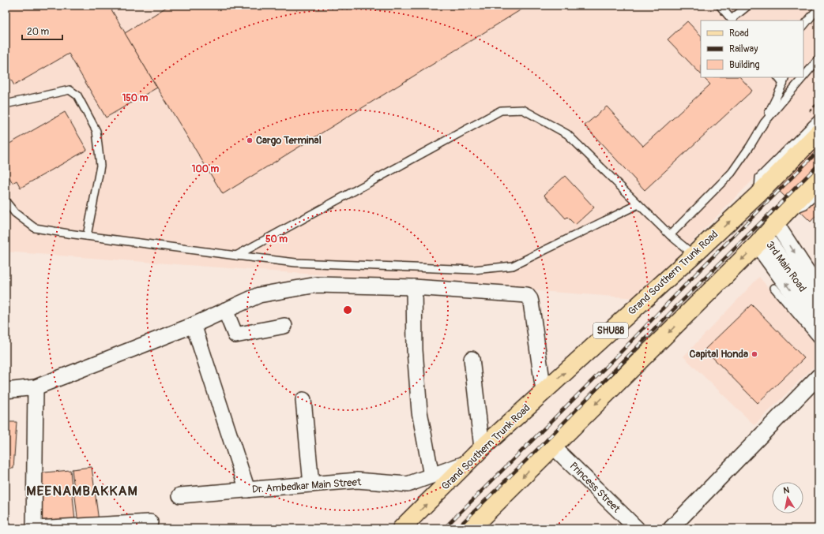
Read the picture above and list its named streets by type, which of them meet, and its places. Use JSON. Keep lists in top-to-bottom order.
{
  "streets": {
    "main road": ["Grand Southern Trunk Road", "SHU88"],
    "street": ["3rd Main Road", "Dr. Ambedkar Main Street", "Princess Street"]
  },
  "crossings": [
    ["Grand Southern Trunk Road", "Dr. Ambedkar Main Street"]
  ],
  "districts": ["MEENAMBAKKAM"],
  "places": ["Cargo Terminal", "Capital Honda"],
  "legend": ["Road", "Railway", "Building"],
  "scale_bar": "20 m",
  "north": "top",
  "rings": ["150 m", "100 m", "50 m"]
}
